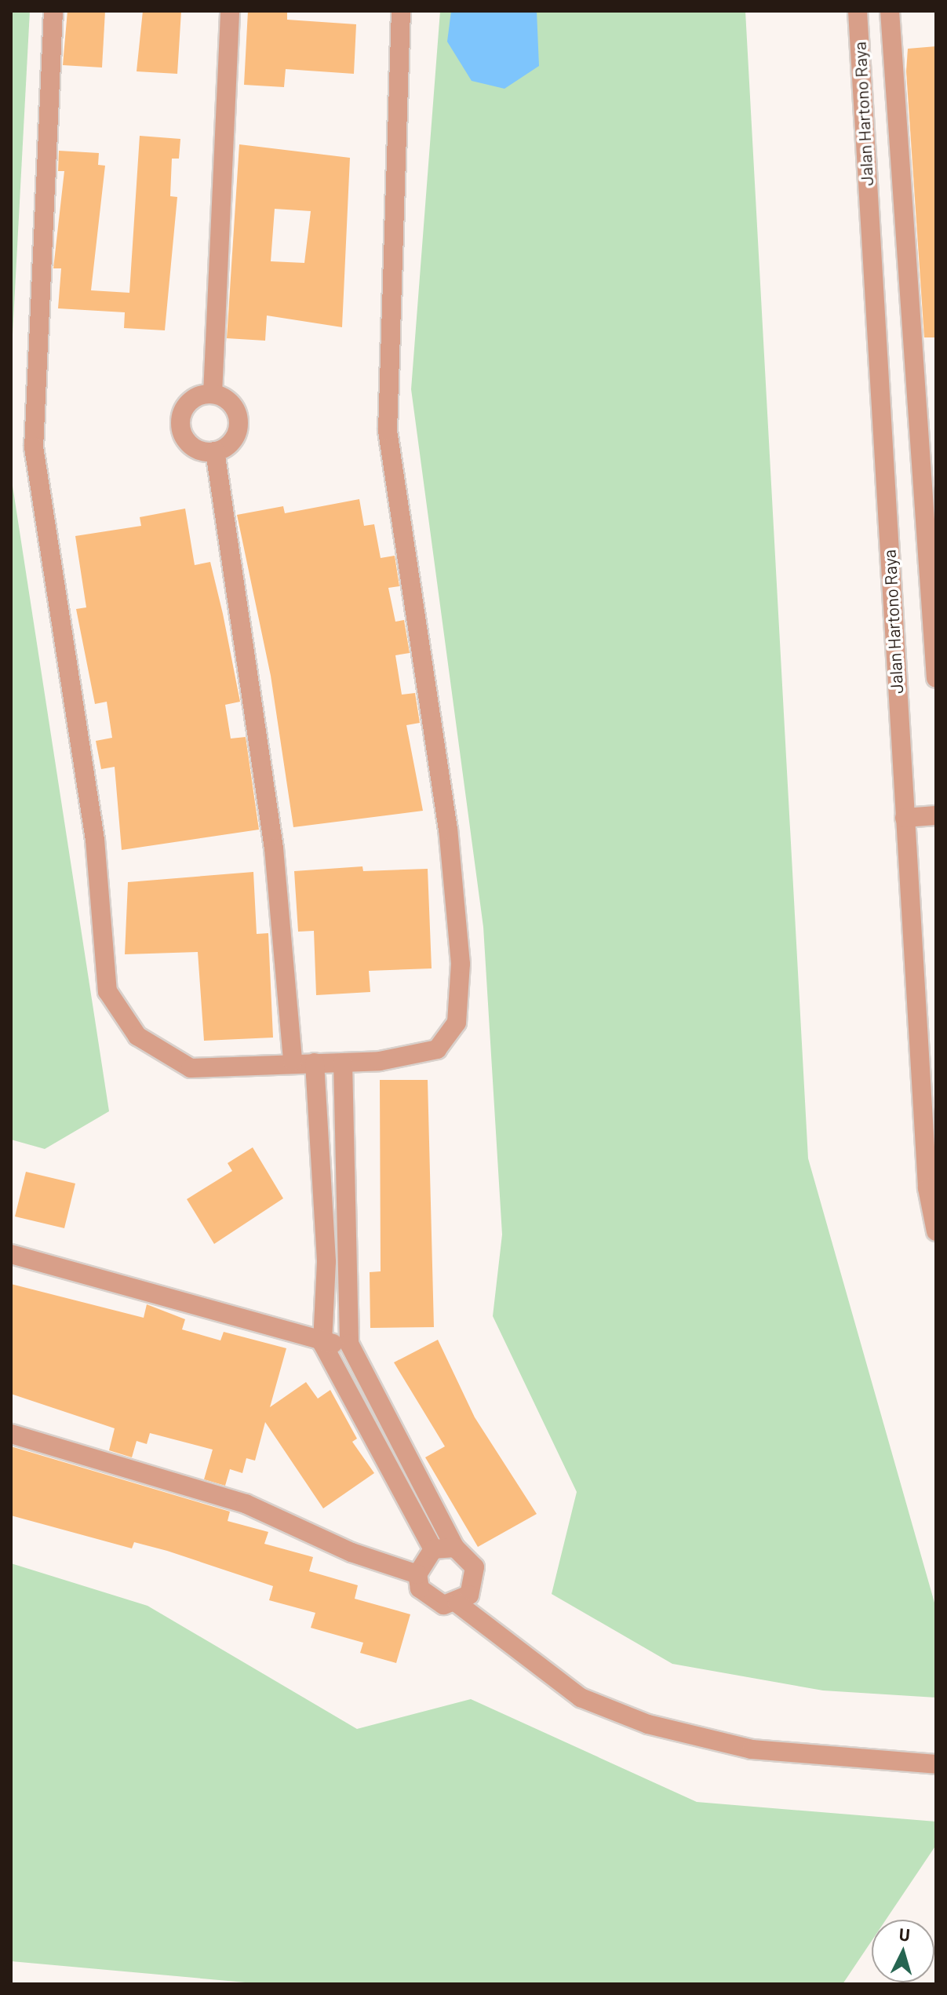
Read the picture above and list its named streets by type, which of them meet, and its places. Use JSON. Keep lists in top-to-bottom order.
{
  "streets": {
    "street": ["Jalan Hartono Raya"]
  },
  "north": "top"
}
